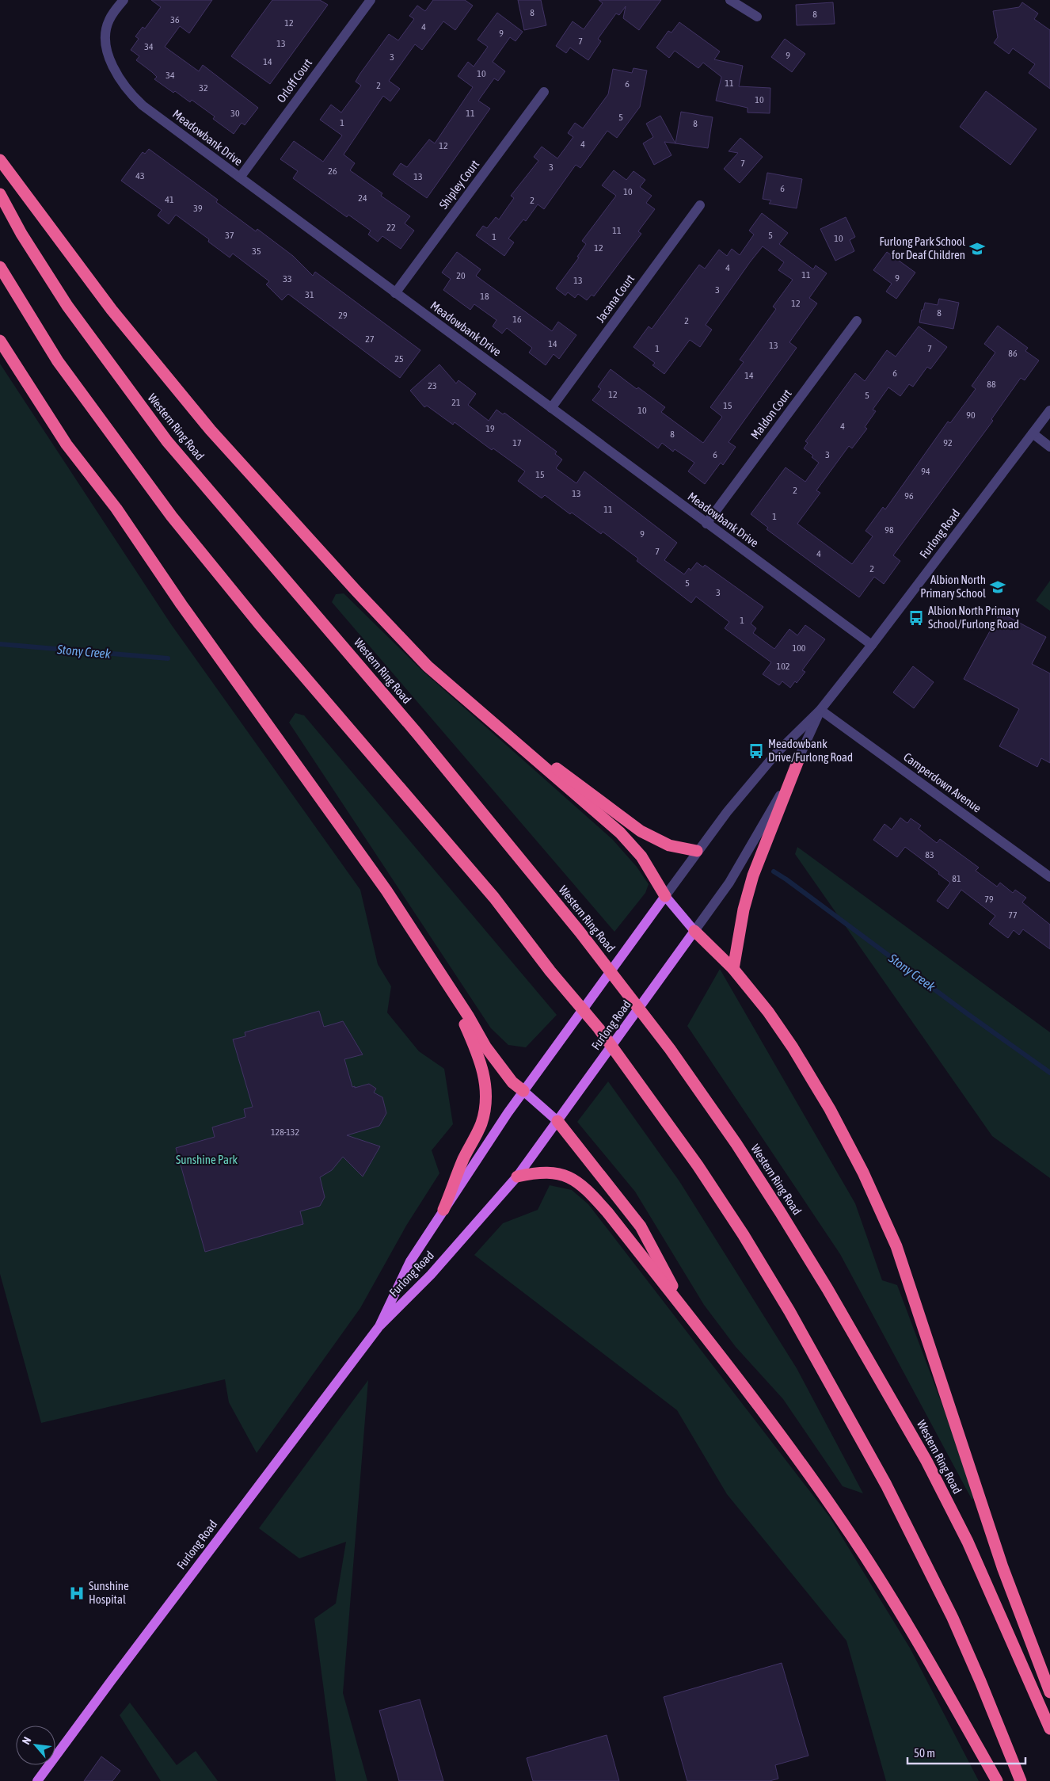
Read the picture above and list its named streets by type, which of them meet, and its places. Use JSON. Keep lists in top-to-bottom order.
{
  "streets": {
    "highway": ["Western Ring Road"],
    "main road": ["Furlong Road"],
    "street": [
      "Orloff Court",
      "Meadowbank Drive",
      "Shipley Court",
      "Jacana Court",
      "Maldon Court",
      "Camperdown Avenue"
    ]
  },
  "crossings": [
    ["Orloff Court", "Meadowbank Drive"],
    ["Meadowbank Drive", "Shipley Court"],
    ["Meadowbank Drive", "Jacana Court"],
    ["Meadowbank Drive", "Maldon Court"],
    ["Meadowbank Drive", "Furlong Road"],
    ["Furlong Road", "Camperdown Avenue"]
  ],
  "water": ["Stony Creek"],
  "parks": ["Sunshine Park"],
  "places": {
    "school or university": ["Furlong Park School for Deaf Children", "Albion North Primary School"],
    "bus stop": ["Albion North Primary School/Furlong Road", "Meadowbank Drive/Furlong Road"],
    "hospital": ["Sunshine Hospital"]
  },
  "house_numbers": [
    "8",
    "8",
    "36",
    "12",
    "4",
    "9",
    "7",
    "13",
    "34",
    "9",
    "3",
    "14",
    "10",
    "34",
    "11",
    "6",
    "2",
    "32",
    "10",
    "30",
    "11",
    "5",
    "1",
    "8",
    "4",
    "12",
    "7",
    "3",
    "26",
    "43",
    "13",
    "6",
    "10",
    "24",
    "41",
    "2",
    "39",
    "22",
    "11",
    "37",
    "5",
    "1",
    "10",
    "12",
    "35",
    "4",
    "11",
    "20",
    "9",
    "33",
    "13",
    "3",
    "31",
    "18",
    "12",
    "8",
    "29",
    "16",
    "2",
    "27",
    "14",
    "13",
    "1",
    "7",
    "86",
    "25",
    "6",
    "14",
    "88",
    "23",
    "12",
    "5",
    "21",
    "15",
    "10",
    "90",
    "4",
    "19",
    "8",
    "17",
    "92",
    "6",
    "3",
    "94",
    "15",
    "2",
    "13",
    "96",
    "11",
    "1",
    "98",
    "9",
    "7",
    "4",
    "2",
    "5",
    "3",
    "1",
    "100",
    "102",
    "83",
    "81",
    "79",
    "77",
    "128-132"
  ],
  "scale_bar": "50 m",
  "north": "top left"
}
